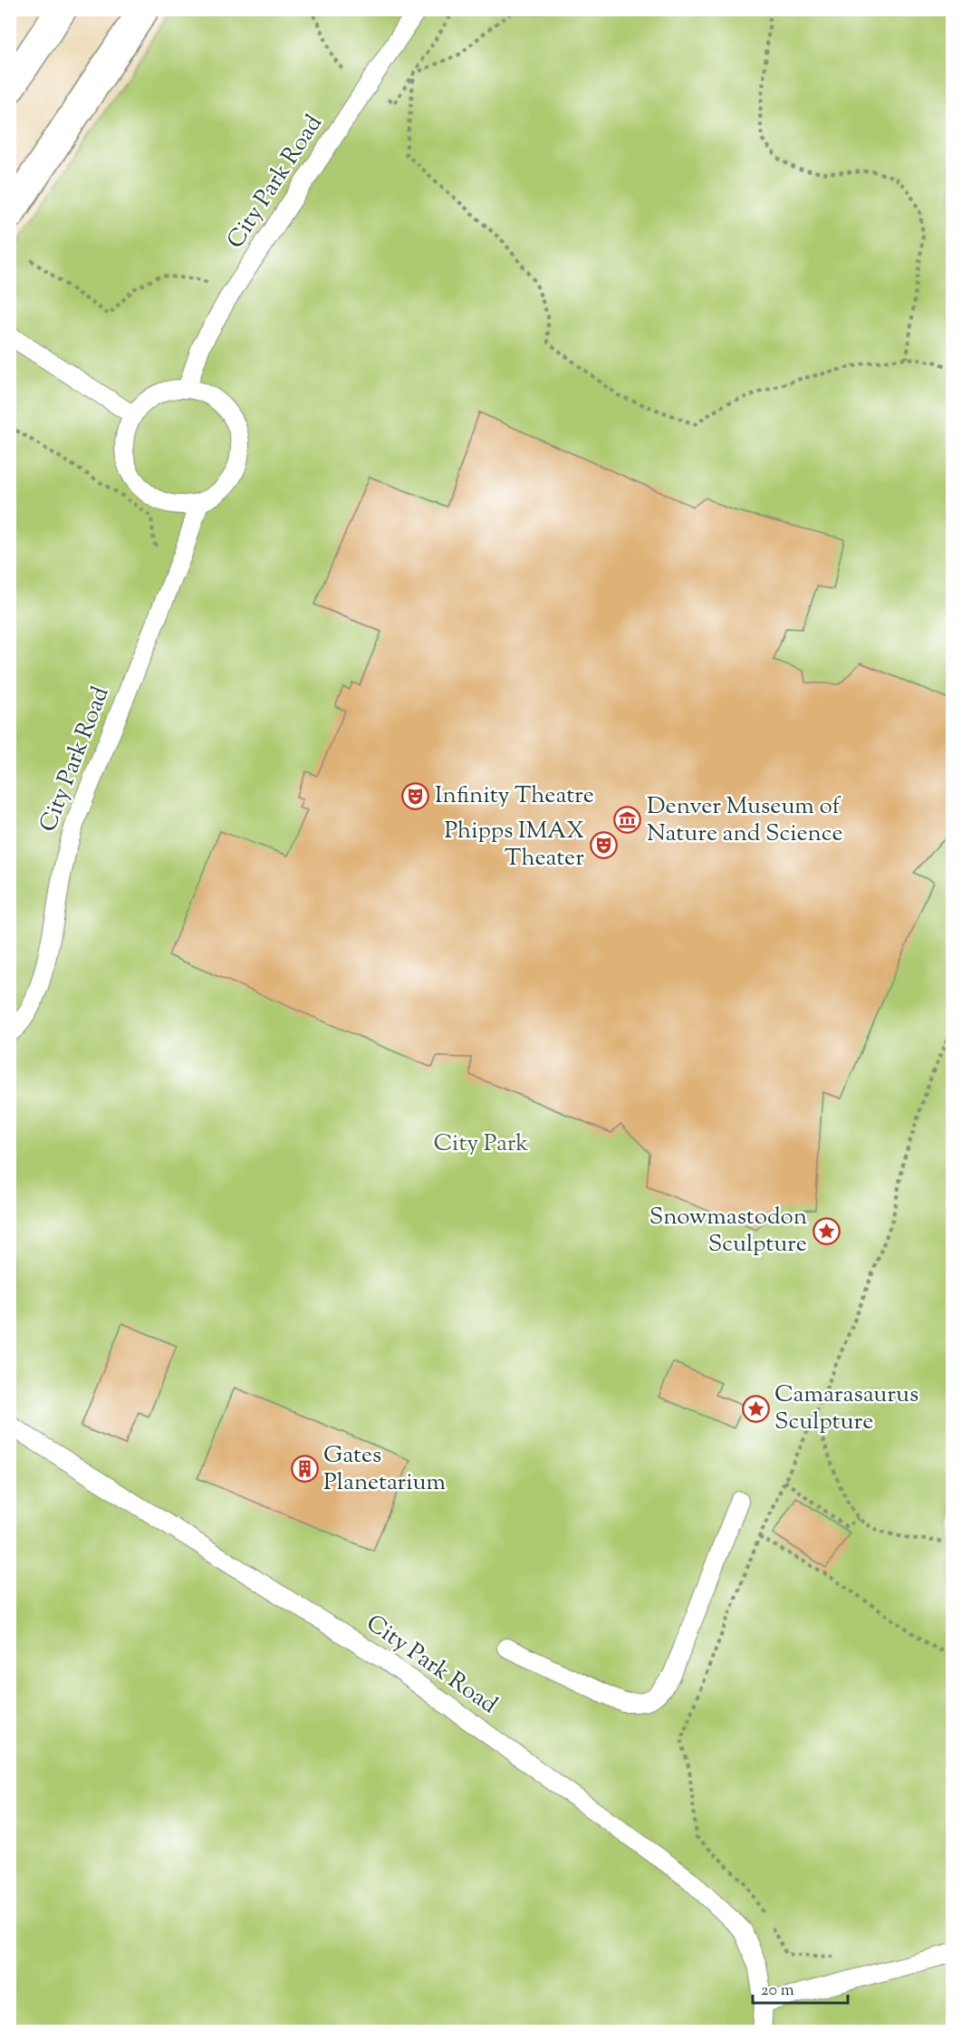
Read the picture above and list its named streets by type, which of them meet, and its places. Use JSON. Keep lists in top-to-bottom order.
{
  "streets": {
    "lane": ["City Park Road"]
  },
  "parks": ["City Park"],
  "places": {
    "theatre": ["Infinity Theatre", "Phipps IMAX Theater"],
    "museum": ["Denver Museum of Nature and Science"],
    "place": ["Snowmastodon Sculpture", "Camarasaurus Sculpture"],
    "building": ["Gates Planetarium"]
  },
  "scale_bar": "20 m"
}
